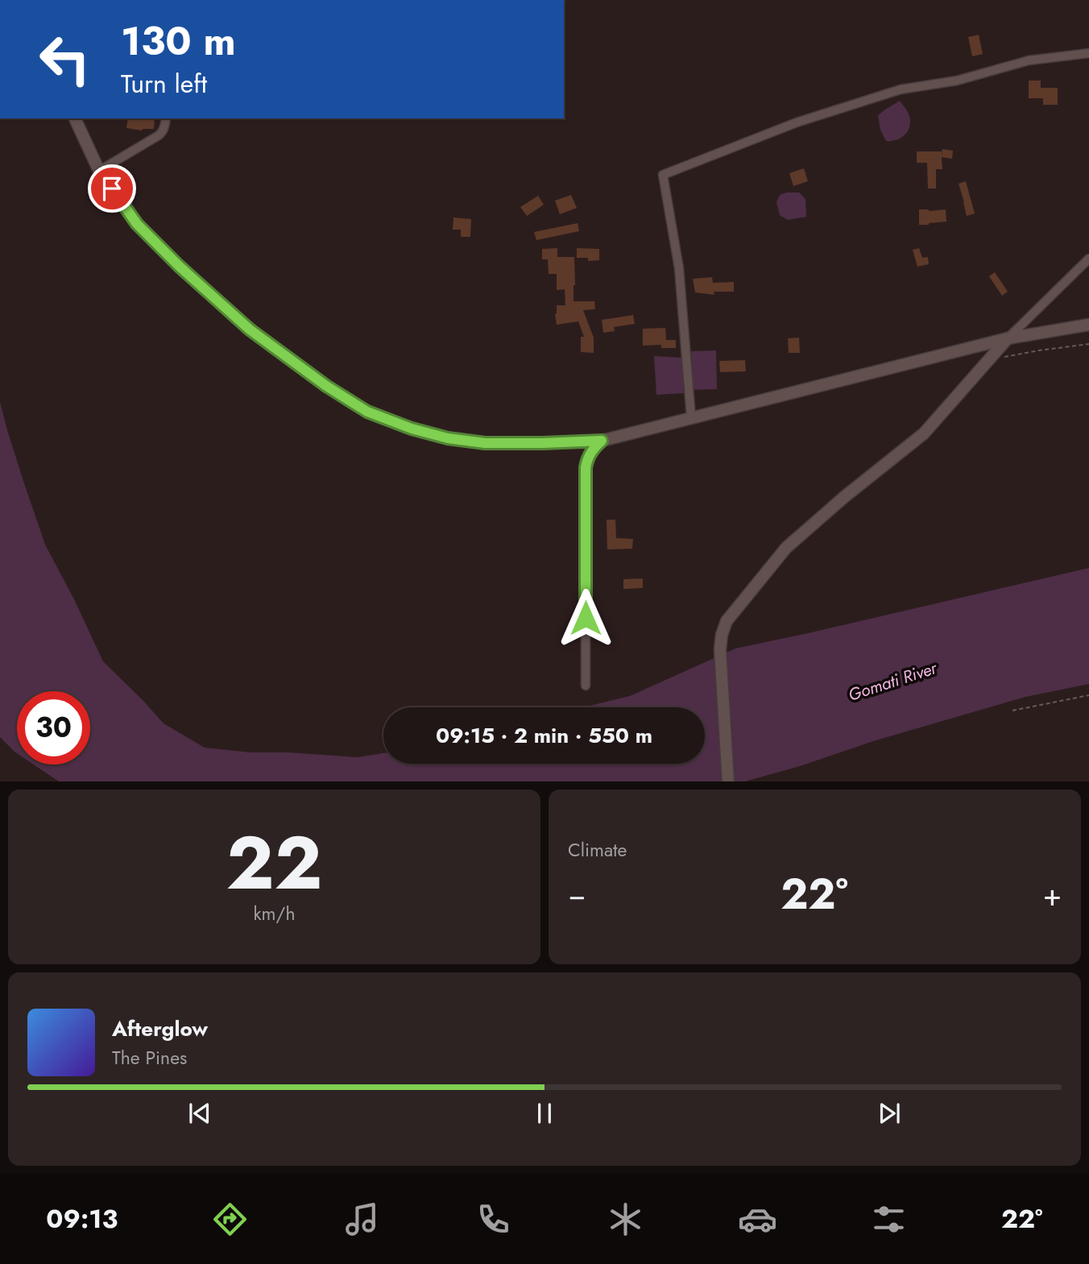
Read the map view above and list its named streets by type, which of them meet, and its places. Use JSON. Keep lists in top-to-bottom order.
{
  "water": ["Gomati River"],
  "page": {
    "turn": ["130 m", "Turn left"],
    "limit": "30",
    "trip": "09:15 · 2 min · 550 m",
    "tile": [
      ["22", "km/h"],
      "Climate"
    ],
    "heat": ["−", "22°", "+"],
    "song": ["Afterglow", "The Pines"],
    "tabs": ["09:13", "22°"]
  }
}
